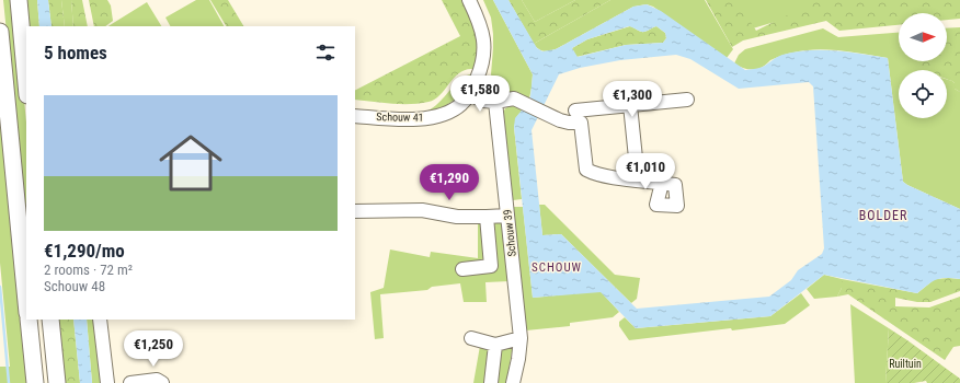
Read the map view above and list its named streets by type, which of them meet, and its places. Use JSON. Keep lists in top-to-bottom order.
{
  "streets": {
    "street": ["Schouw 41", "Schouw 39"]
  },
  "districts": ["BOLDER", "SCHOUW"],
  "parks": ["Ruiltuin"],
  "north": "right",
  "page": {
    "heading": "5 homes",
    "price": [
      "€1,580",
      "€1,300",
      "€1,010",
      "€1,290",
      "€1,250"
    ],
    "list": [
      {
        "name": "€1,290/mo",
        "note": "2 rooms · 72 m² · Schouw 48"
      }
    ]
  }
}
